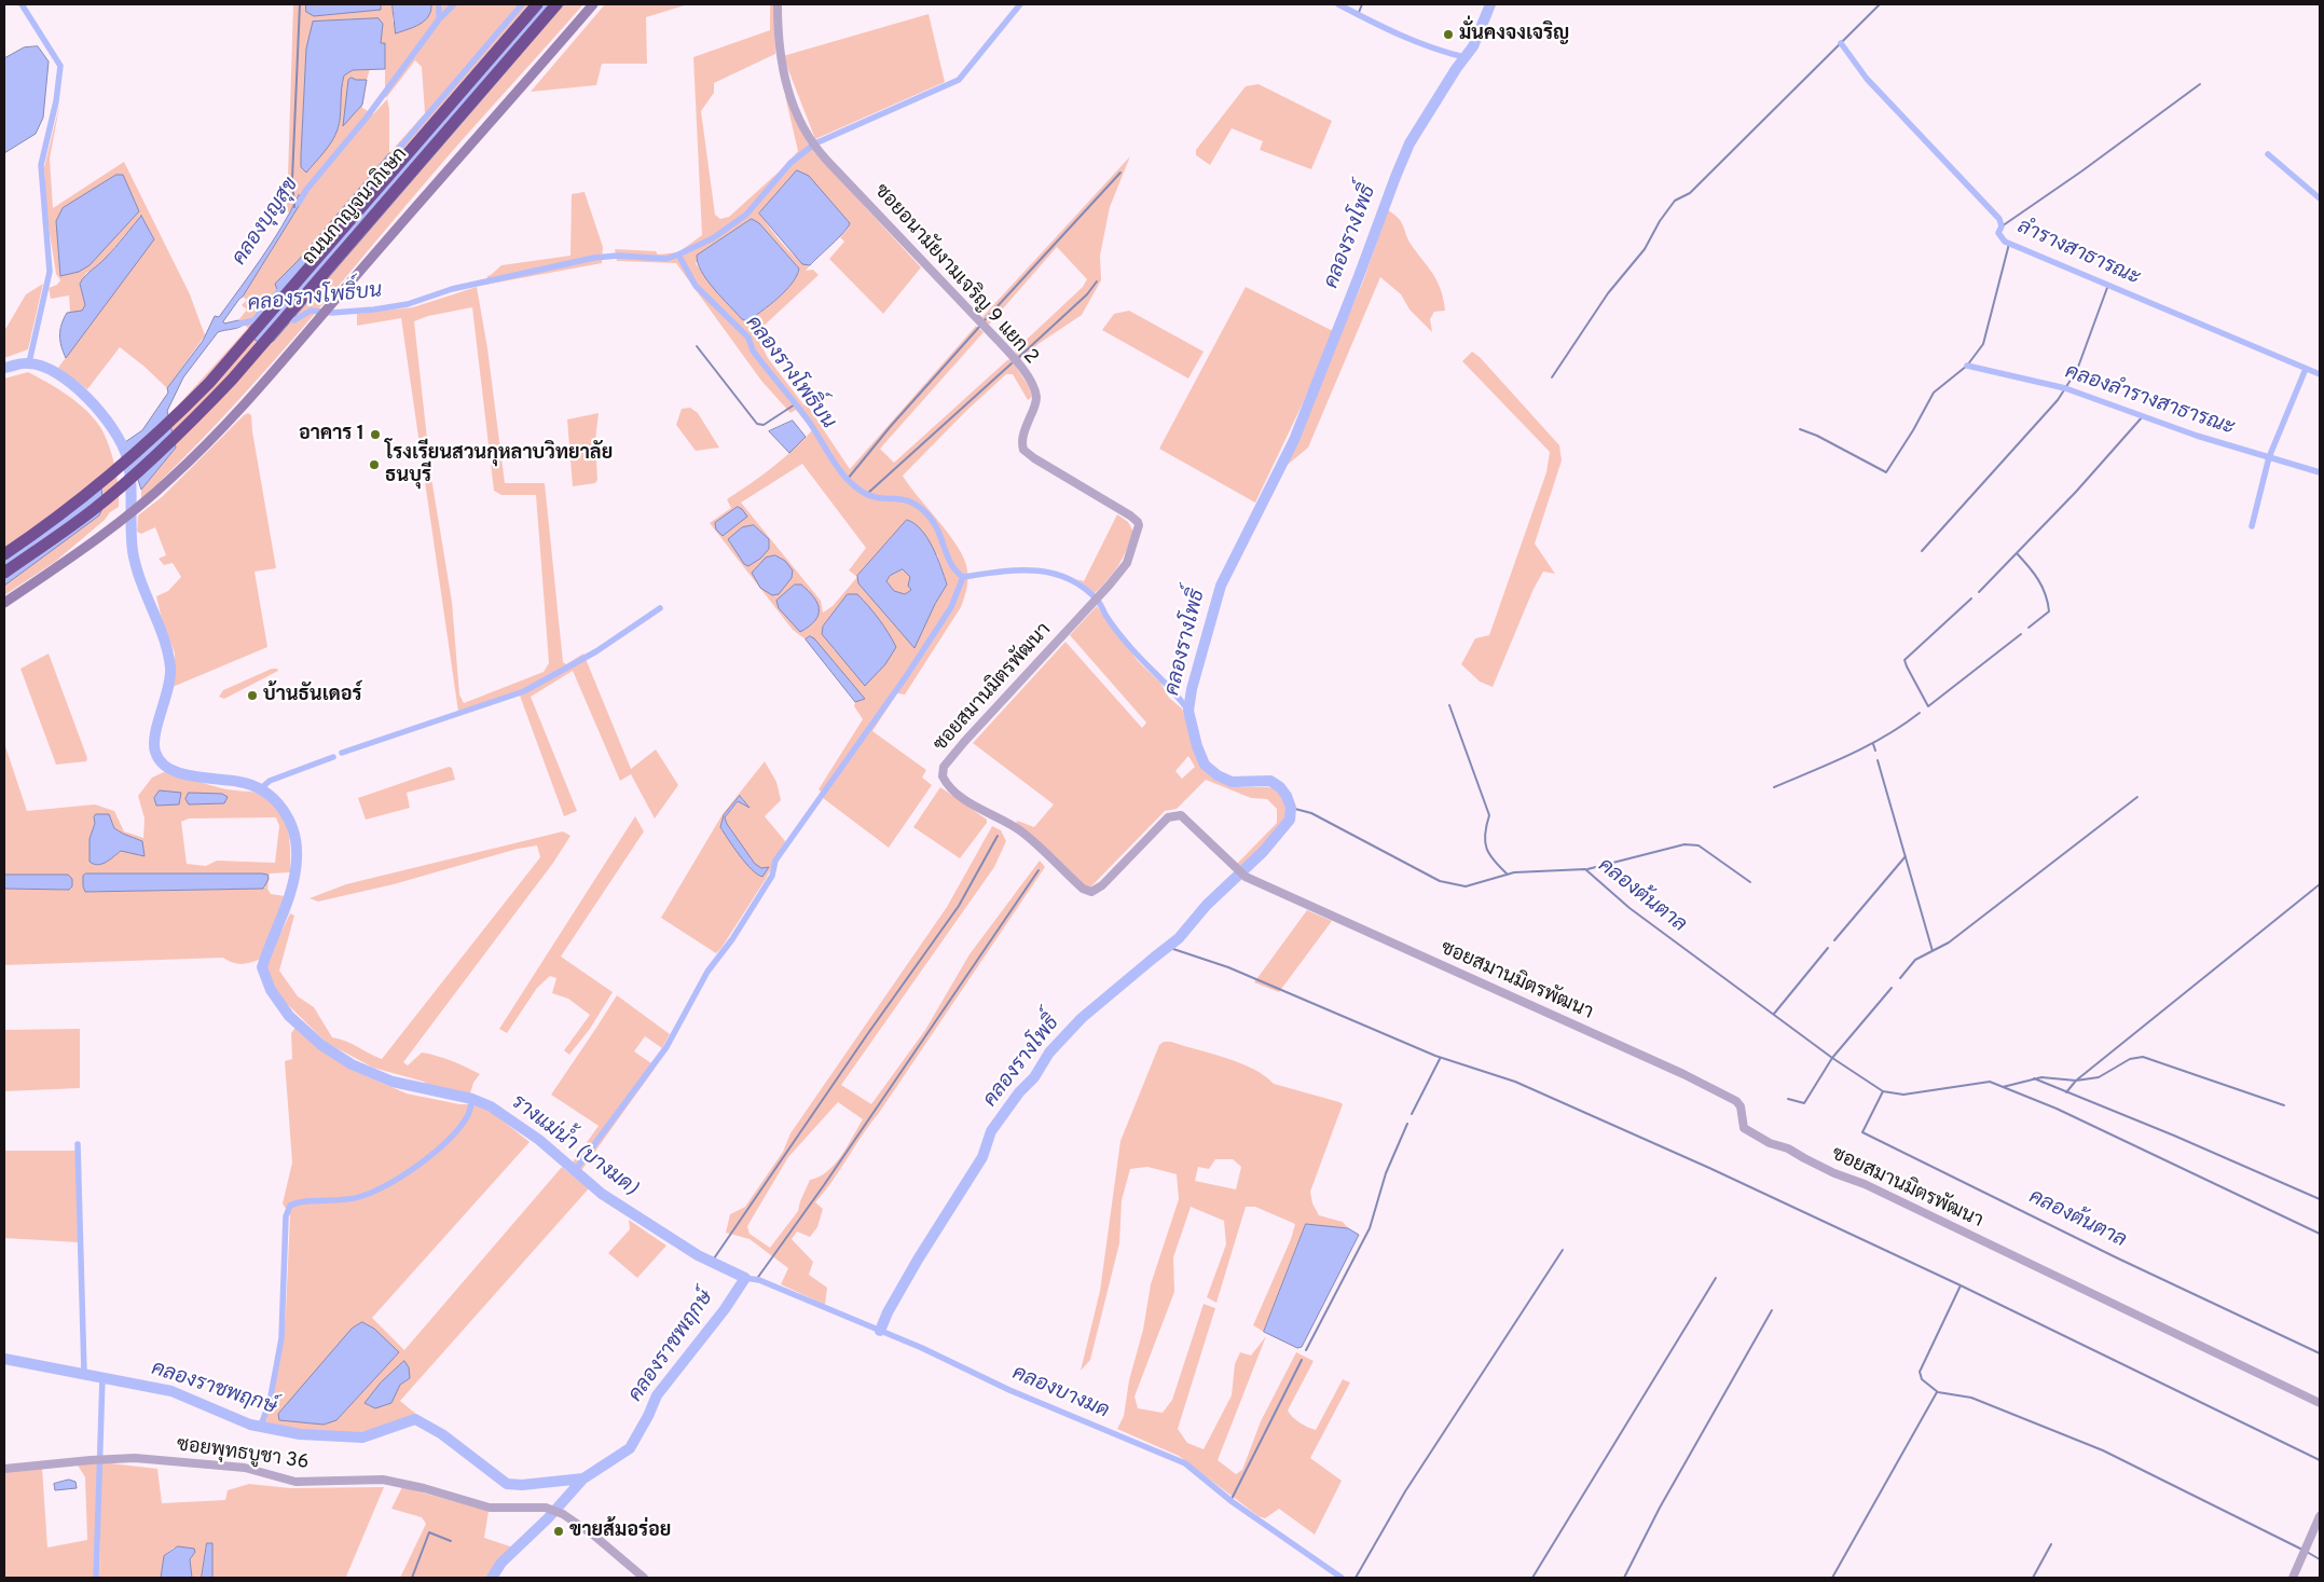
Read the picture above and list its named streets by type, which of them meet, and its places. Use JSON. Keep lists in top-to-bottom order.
{
  "streets": {
    "highway": ["ถนนกาญจนาภิเษก"],
    "street": ["ซอยอนามัยงามเจริญ 9 แยก 2", "ซอยสมานมิตรพัฒนา", "ซอยพุทธบูชา 36"]
  },
  "crossings": [
    ["ซอยอนามัยงามเจริญ 9 แยก 2", "ซอยสมานมิตรพัฒนา"]
  ],
  "water": [
    "คลองบุญสุข",
    "คลองรางโพธิ์",
    "ลำรางสาธารณะ",
    "คลองรางโพธิ์บน",
    "คลองลำรางสาธารณะ",
    "คลองต้นตาล",
    "รางแม่น้ำ (บางมด)",
    "คลองราชพฤกษ์",
    "คลองบางมด"
  ],
  "places": [
    "มั่นคงจงเจริญ",
    "อาคาร 1",
    "โรงเรียนสวนกุหลาบวิทยาลัย ธนบุรี",
    "บ้านธันเดอร์",
    "ขายส้มอร่อย"
  ]
}
